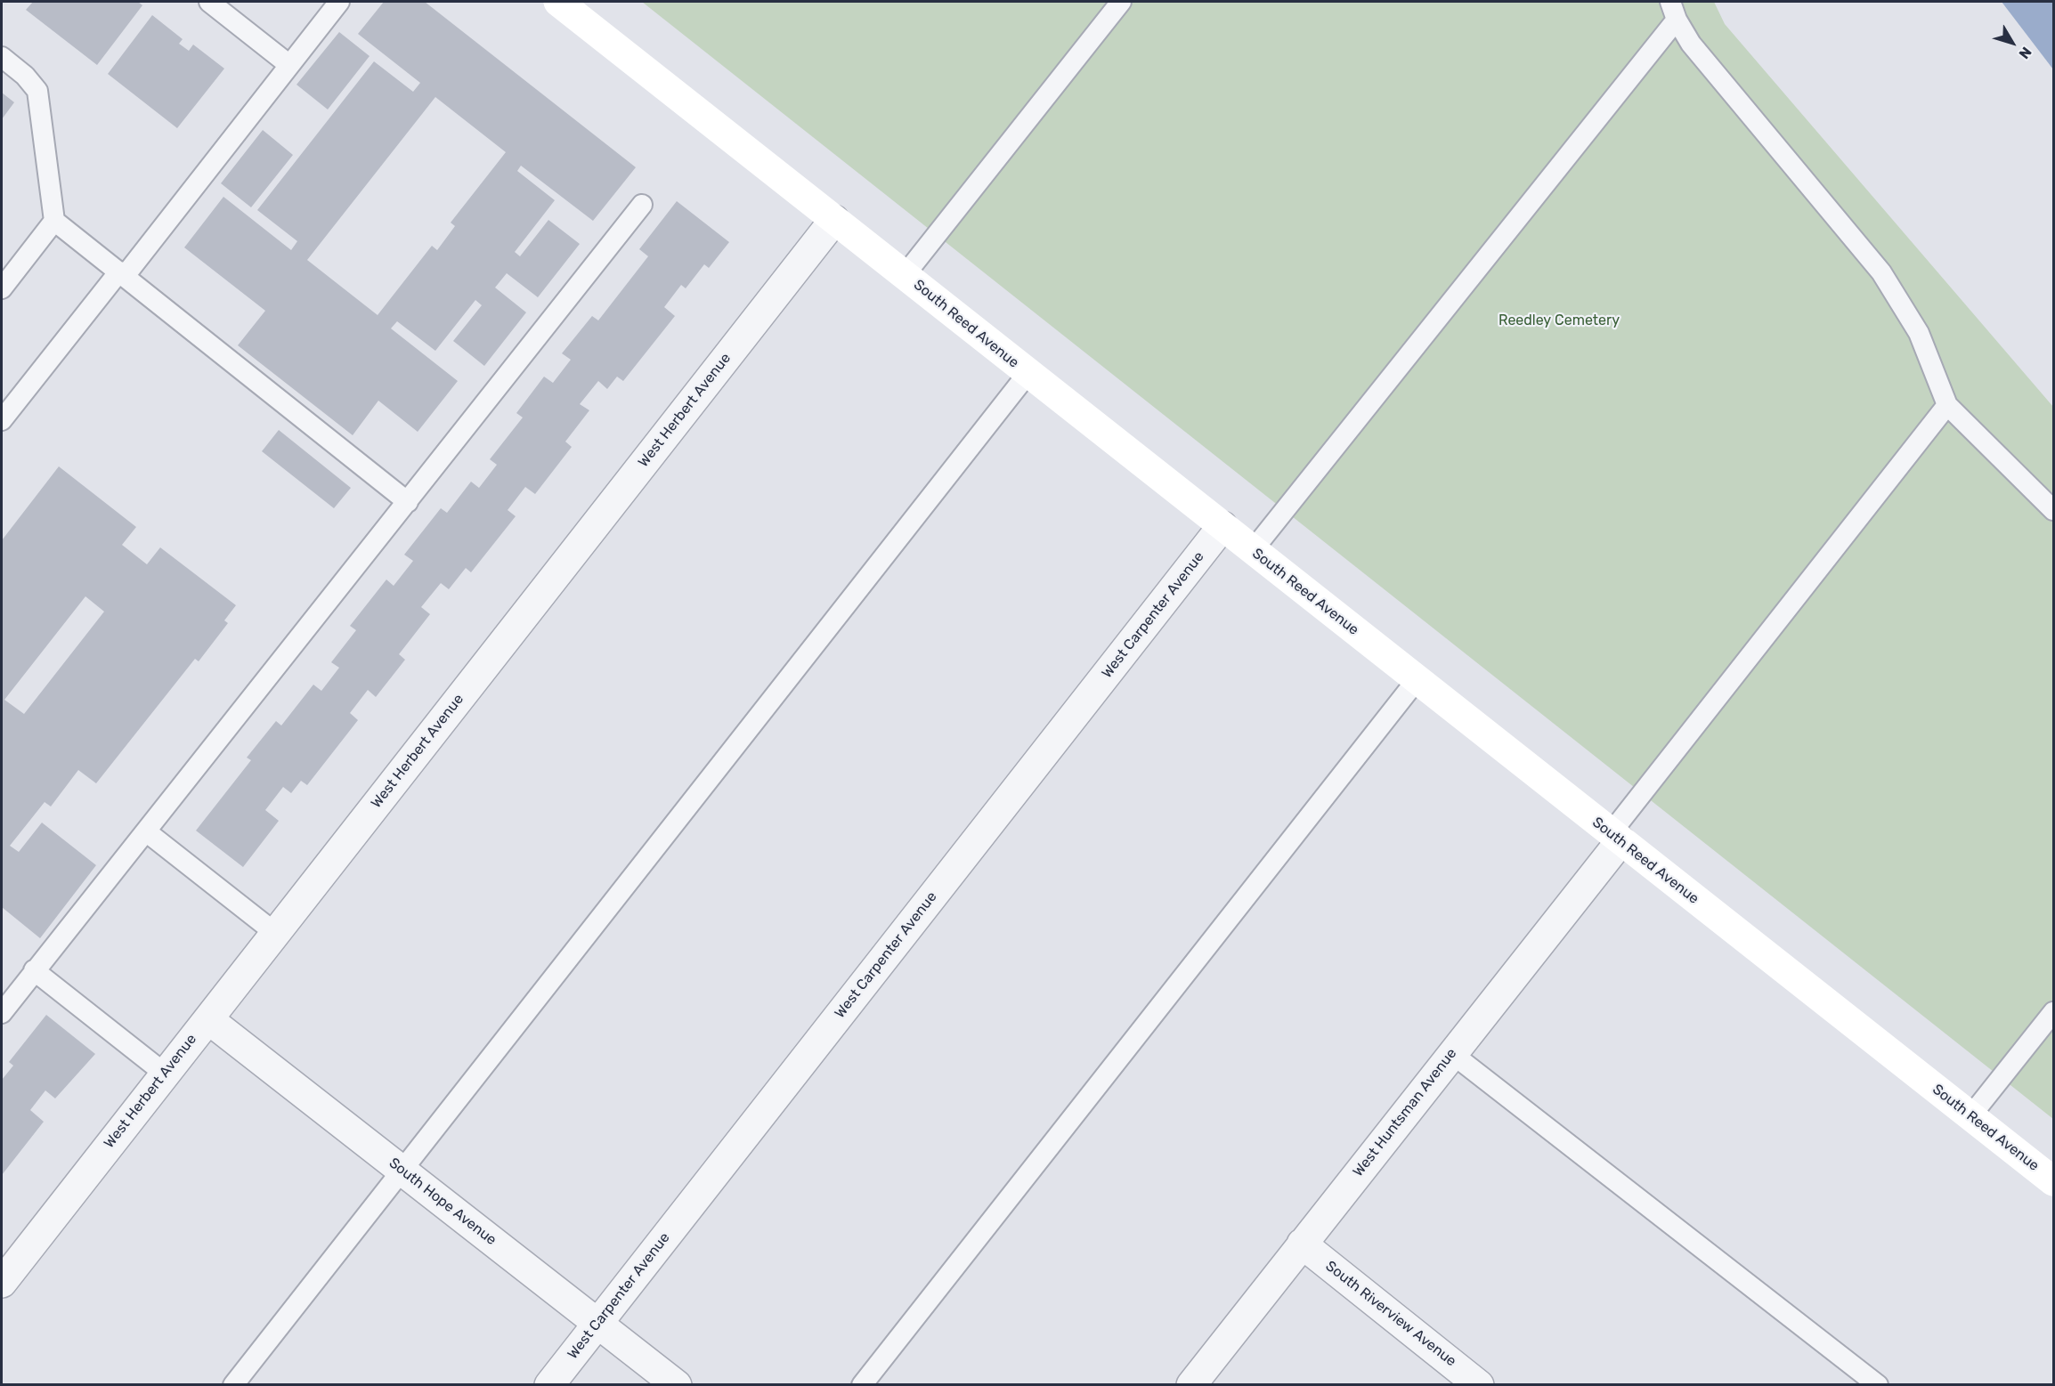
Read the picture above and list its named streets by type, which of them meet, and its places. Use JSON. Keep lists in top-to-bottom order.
{
  "streets": {
    "street": [
      "South Reed Avenue",
      "West Herbert Avenue",
      "West Carpenter Avenue",
      "West Huntsman Avenue",
      "South Hope Avenue",
      "South Riverview Avenue"
    ]
  },
  "crossings": [
    ["South Reed Avenue", "West Herbert Avenue"],
    ["South Reed Avenue", "West Carpenter Avenue"],
    ["South Reed Avenue", "West Huntsman Avenue"],
    ["West Herbert Avenue", "South Hope Avenue"],
    ["West Carpenter Avenue", "South Hope Avenue"],
    ["West Huntsman Avenue", "South Riverview Avenue"]
  ],
  "parks": ["Reedley Cemetery"],
  "north": "bottom right"
}
